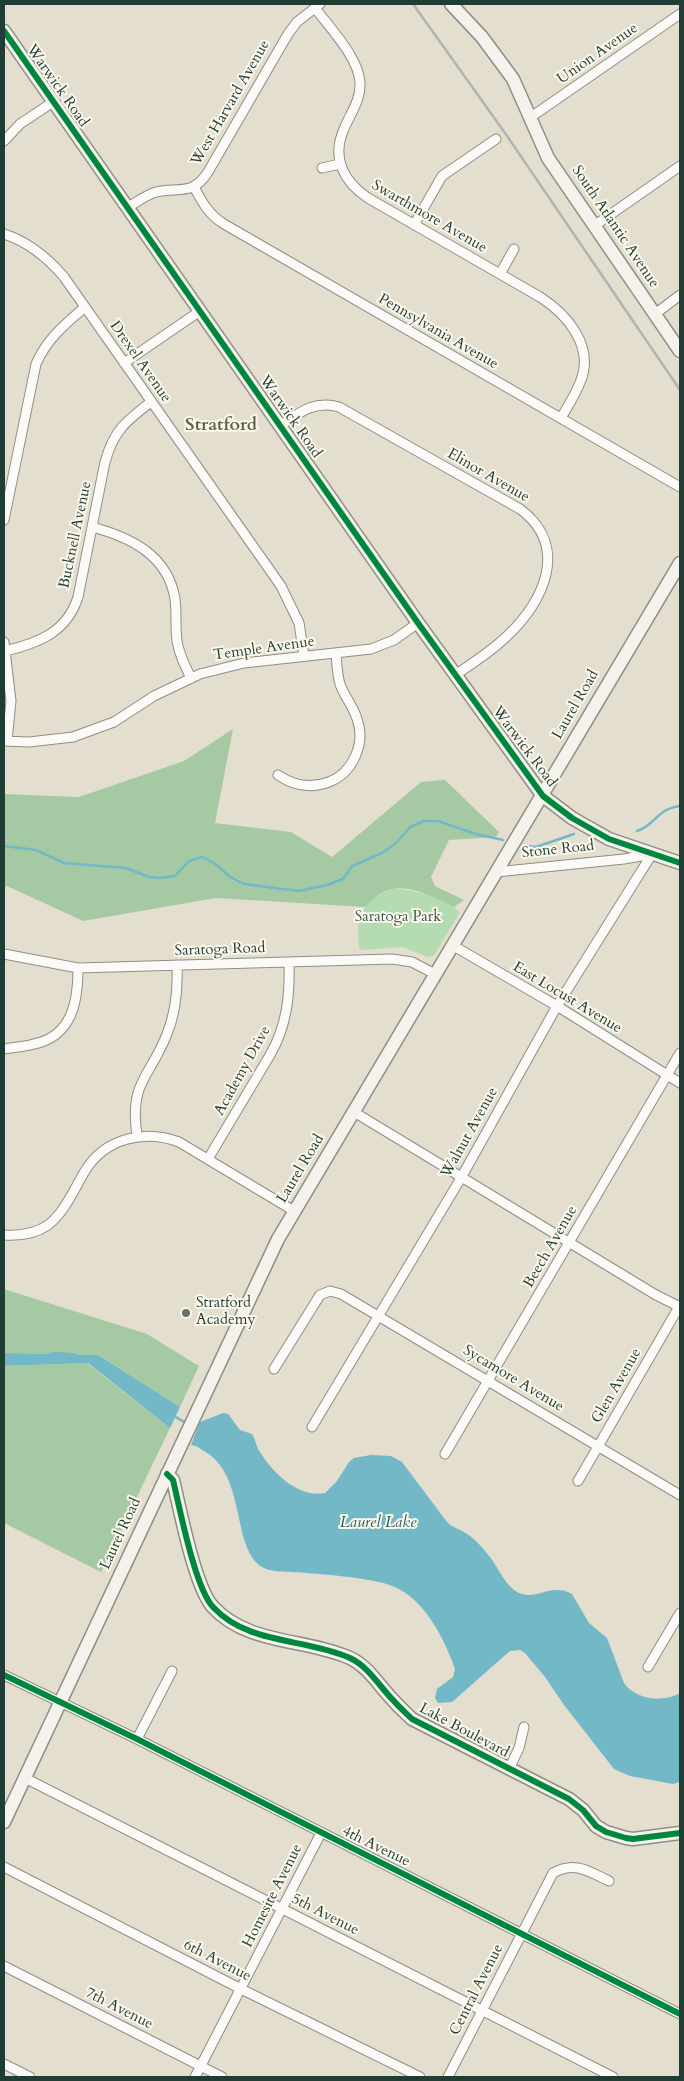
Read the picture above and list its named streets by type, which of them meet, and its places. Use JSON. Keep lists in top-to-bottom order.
{
  "streets": {
    "street": [
      "Union Avenue",
      "Warwick Road",
      "West Harvard Avenue",
      "Swarthmore Avenue",
      "South Atlantic Avenue",
      "Pennsylvania Avenue",
      "Drexel Avenue",
      "Elinor Avenue",
      "Bucknell Avenue",
      "Temple Avenue",
      "Laurel Road",
      "Stone Road",
      "Saratoga Road",
      "East Locust Avenue",
      "Academy Drive",
      "Walnut Avenue",
      "Beech Avenue",
      "Sycamore Avenue",
      "Glen Avenue",
      "Lake Boulevard",
      "4th Avenue",
      "Homesite Avenue",
      "5th Avenue",
      "6th Avenue",
      "Central Avenue",
      "7th Avenue"
    ]
  },
  "crossings": [
    ["Union Avenue", "South Atlantic Avenue"],
    ["Warwick Road", "West Harvard Avenue"],
    ["Warwick Road", "Elinor Avenue"],
    ["Warwick Road", "Temple Avenue"],
    ["Warwick Road", "Laurel Road"],
    ["Warwick Road", "Stone Road"],
    ["West Harvard Avenue", "Swarthmore Avenue"],
    ["West Harvard Avenue", "Pennsylvania Avenue"],
    ["Swarthmore Avenue", "Pennsylvania Avenue"],
    ["Drexel Avenue", "Bucknell Avenue"],
    ["Drexel Avenue", "Temple Avenue"],
    ["Laurel Road", "Stone Road"],
    ["Laurel Road", "Saratoga Road"],
    ["Laurel Road", "East Locust Avenue"],
    ["Laurel Road", "Lake Boulevard"],
    ["Laurel Road", "4th Avenue"],
    ["Laurel Road", "5th Avenue"],
    ["Stone Road", "Walnut Avenue"],
    ["Saratoga Road", "Academy Drive"],
    ["East Locust Avenue", "Walnut Avenue"],
    ["East Locust Avenue", "Beech Avenue"],
    ["Walnut Avenue", "Sycamore Avenue"],
    ["Beech Avenue", "Sycamore Avenue"],
    ["Sycamore Avenue", "Glen Avenue"],
    ["4th Avenue", "Homesite Avenue"],
    ["4th Avenue", "Central Avenue"],
    ["Homesite Avenue", "5th Avenue"],
    ["Homesite Avenue", "6th Avenue"],
    ["Homesite Avenue", "7th Avenue"],
    ["5th Avenue", "Central Avenue"]
  ],
  "districts": ["Stratford"],
  "water": ["Laurel Lake"],
  "parks": ["Saratoga Park"],
  "places": ["Stratford Academy"]
}
